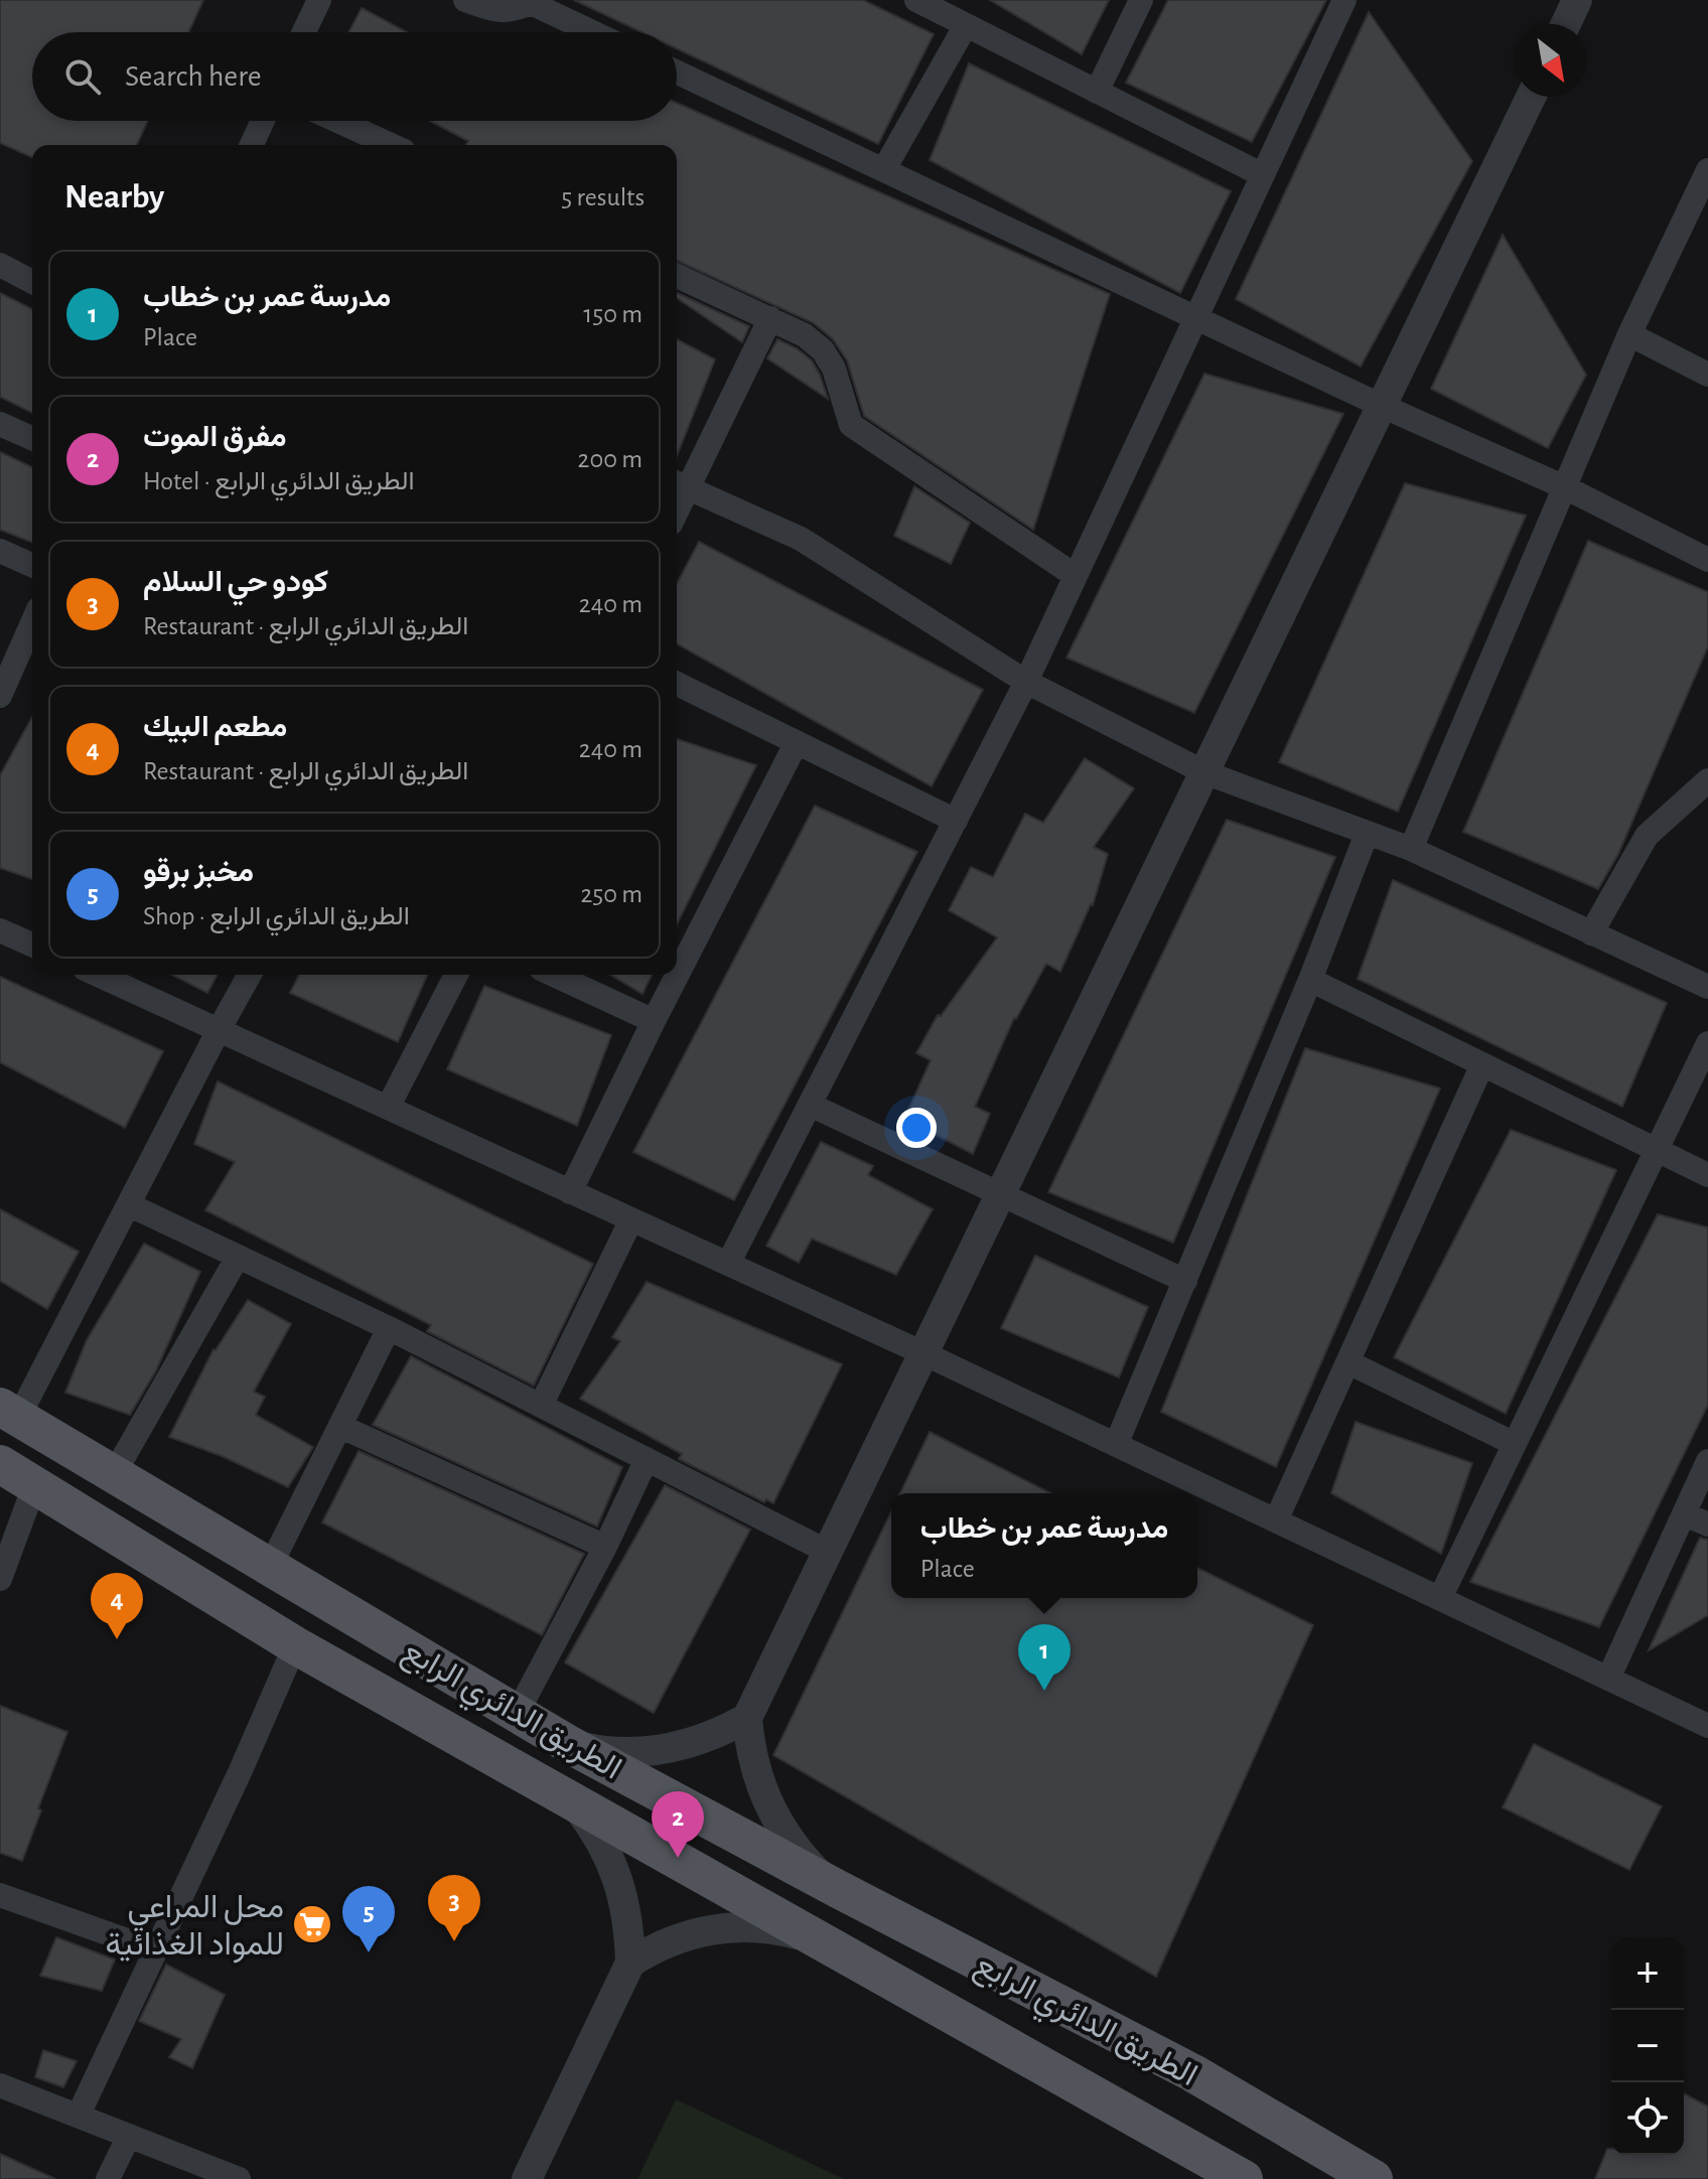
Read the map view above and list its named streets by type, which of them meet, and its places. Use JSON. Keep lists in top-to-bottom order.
{
  "streets": {
    "main road": ["الطريق الدائري الرابع"]
  },
  "places": {
    "supermarket": ["محل المراعي للمواد الغذائية"]
  },
  "north": "bottom right",
  "page": {
    "search": "Search here",
    "heading": ["Nearby", "5 results"],
    "list": [
      {
        "mark": "1",
        "name": "مدرسة عمر بن خطاب",
        "note": "Place",
        "value": "150 m"
      },
      {
        "mark": "2",
        "name": "مفرق الموت",
        "note": "Hotel · الطريق الدائري الرابع",
        "value": "200 m"
      },
      {
        "mark": "3",
        "name": "كودو حي السلام",
        "note": "Restaurant · الطريق الدائري الرابع",
        "value": "240 m"
      },
      {
        "mark": "4",
        "name": "مطعم البيك",
        "note": "Restaurant · الطريق الدائري الرابع",
        "value": "240 m"
      },
      {
        "mark": "5",
        "name": "مخبز برقو",
        "note": "Shop · الطريق الدائري الرابع",
        "value": "250 m"
      }
    ],
    "popup": ["مدرسة عمر بن خطاب", "Place"],
    "pins": [
      "4",
      "1",
      "2",
      "3",
      "5"
    ],
    "map_buttons": ["+", "−"]
  }
}
